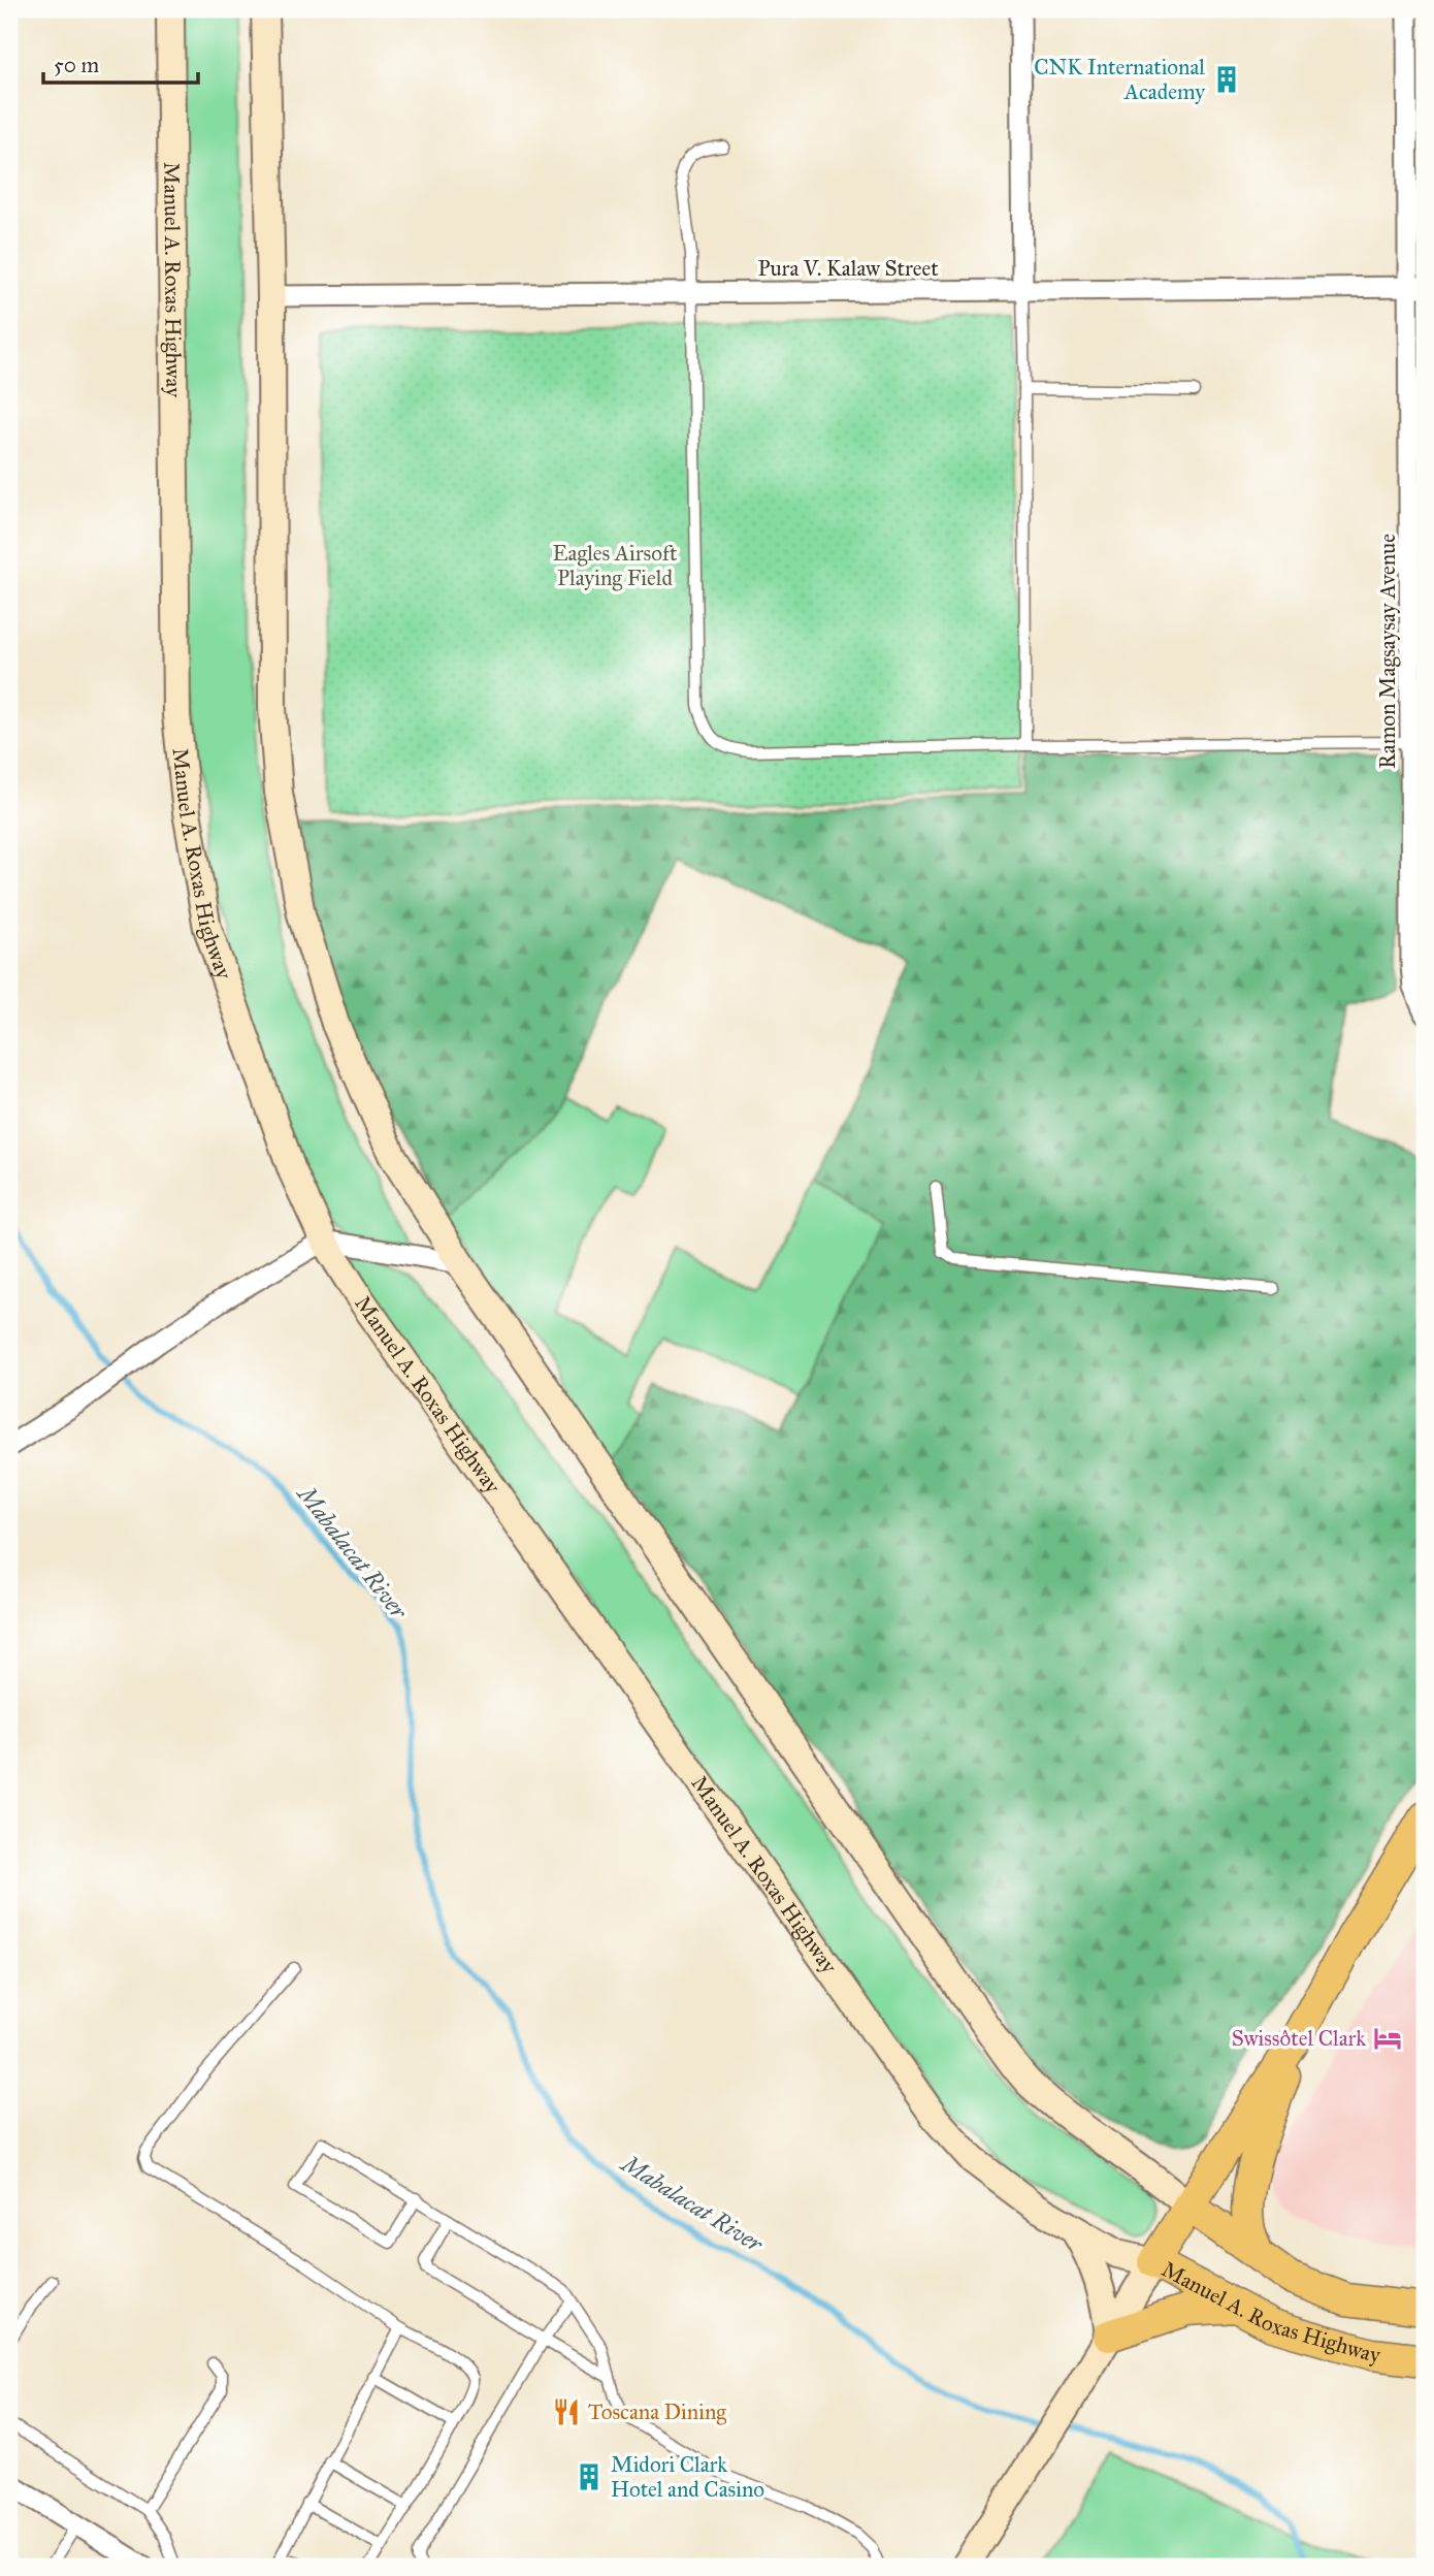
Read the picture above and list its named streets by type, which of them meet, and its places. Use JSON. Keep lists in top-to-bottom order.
{
  "streets": {
    "main road": ["Manuel A. Roxas Highway"],
    "street": ["Pura V. Kalaw Street", "Ramon Magsaysay Avenue"]
  },
  "crossings": [
    ["Pura V. Kalaw Street", "Manuel A. Roxas Highway"],
    ["Pura V. Kalaw Street", "Ramon Magsaysay Avenue"]
  ],
  "water": ["Mabalacat River"],
  "parks": ["Eagles Airsoft Playing Field"],
  "places": {
    "building": ["CNK International Academy", "Midori Clark Hotel and Casino"],
    "hotel": ["Swissôtel Clark"],
    "restaurant": ["Toscana Dining"]
  },
  "scale_bar": "50 m"
}
